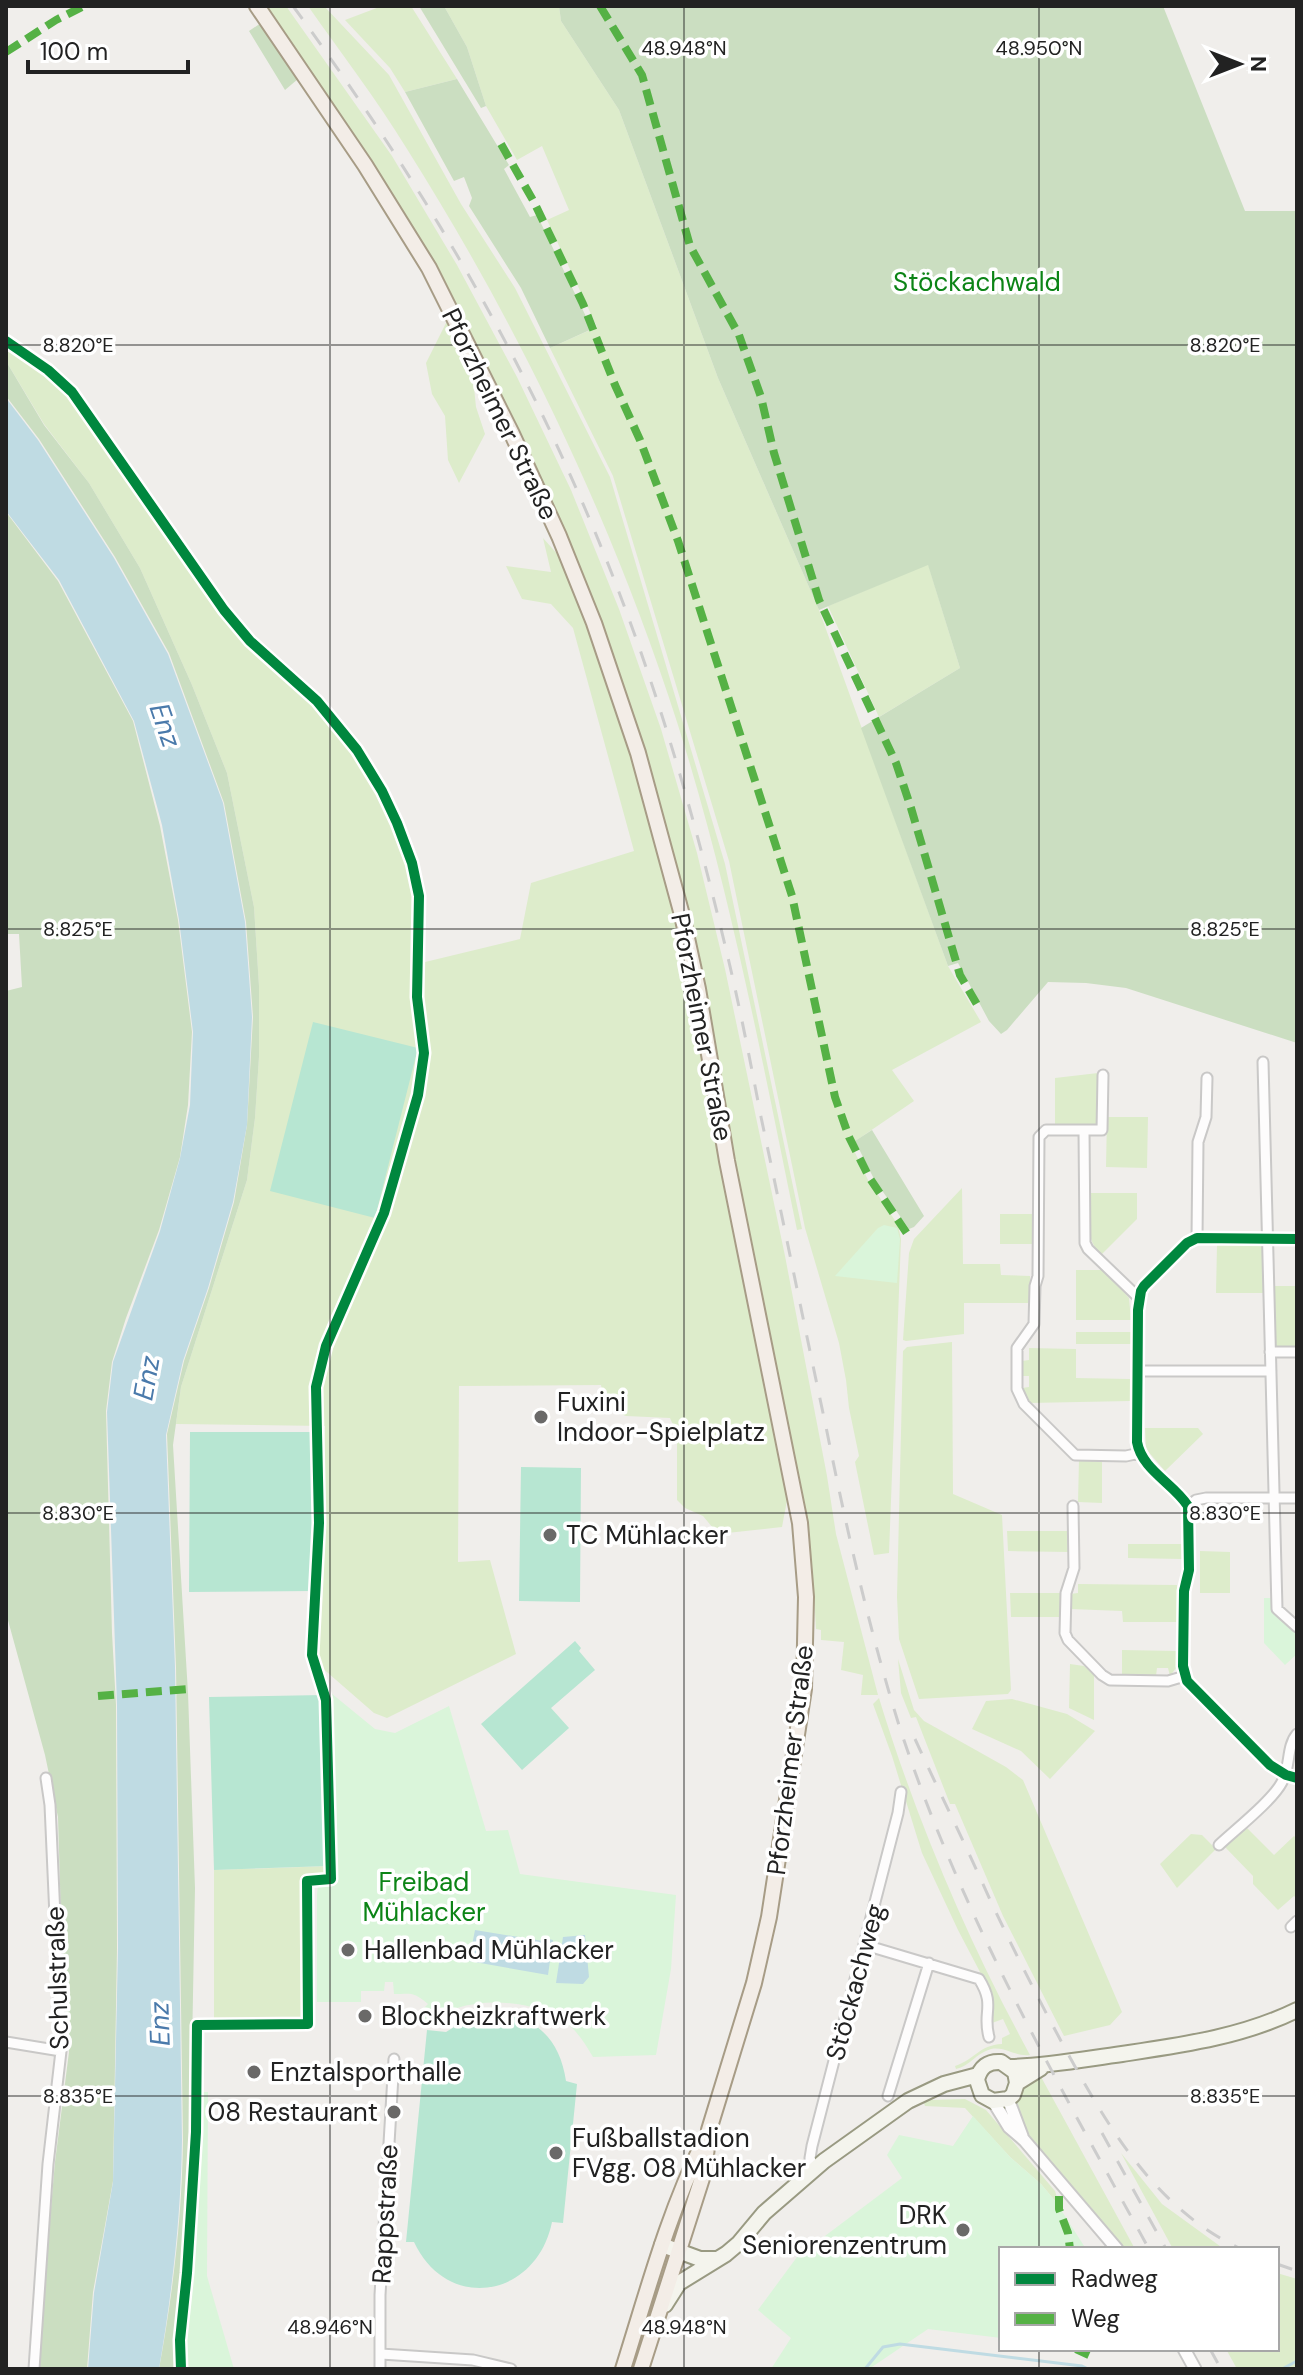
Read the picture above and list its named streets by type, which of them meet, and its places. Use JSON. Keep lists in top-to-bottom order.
{
  "streets": {
    "main road": ["Pforzheimer Straße"],
    "street": ["Schulstraße", "Stöckachweg", "Rappstraße"]
  },
  "water": ["Enz"],
  "parks": ["Stöckachwald", "Freibad Mühlacker"],
  "places": [
    "Fuxini Indoor-Spielplatz",
    "TC Mühlacker",
    "Hallenbad Mühlacker",
    "Blockheizkraftwerk",
    "Enztalsporthalle",
    "08 Restaurant",
    "Fußballstadion FVgg. 08 Mühlacker",
    "DRK Seniorenzentrum"
  ],
  "legend": ["Radweg", "Weg"],
  "scale_bar": "100 m",
  "north": "right",
  "coordinates": [
    "48.948°N",
    "48.950°N",
    "8.820°E",
    "8.825°E",
    "8.830°E",
    "8.835°E",
    "48.946°N"
  ]
}
